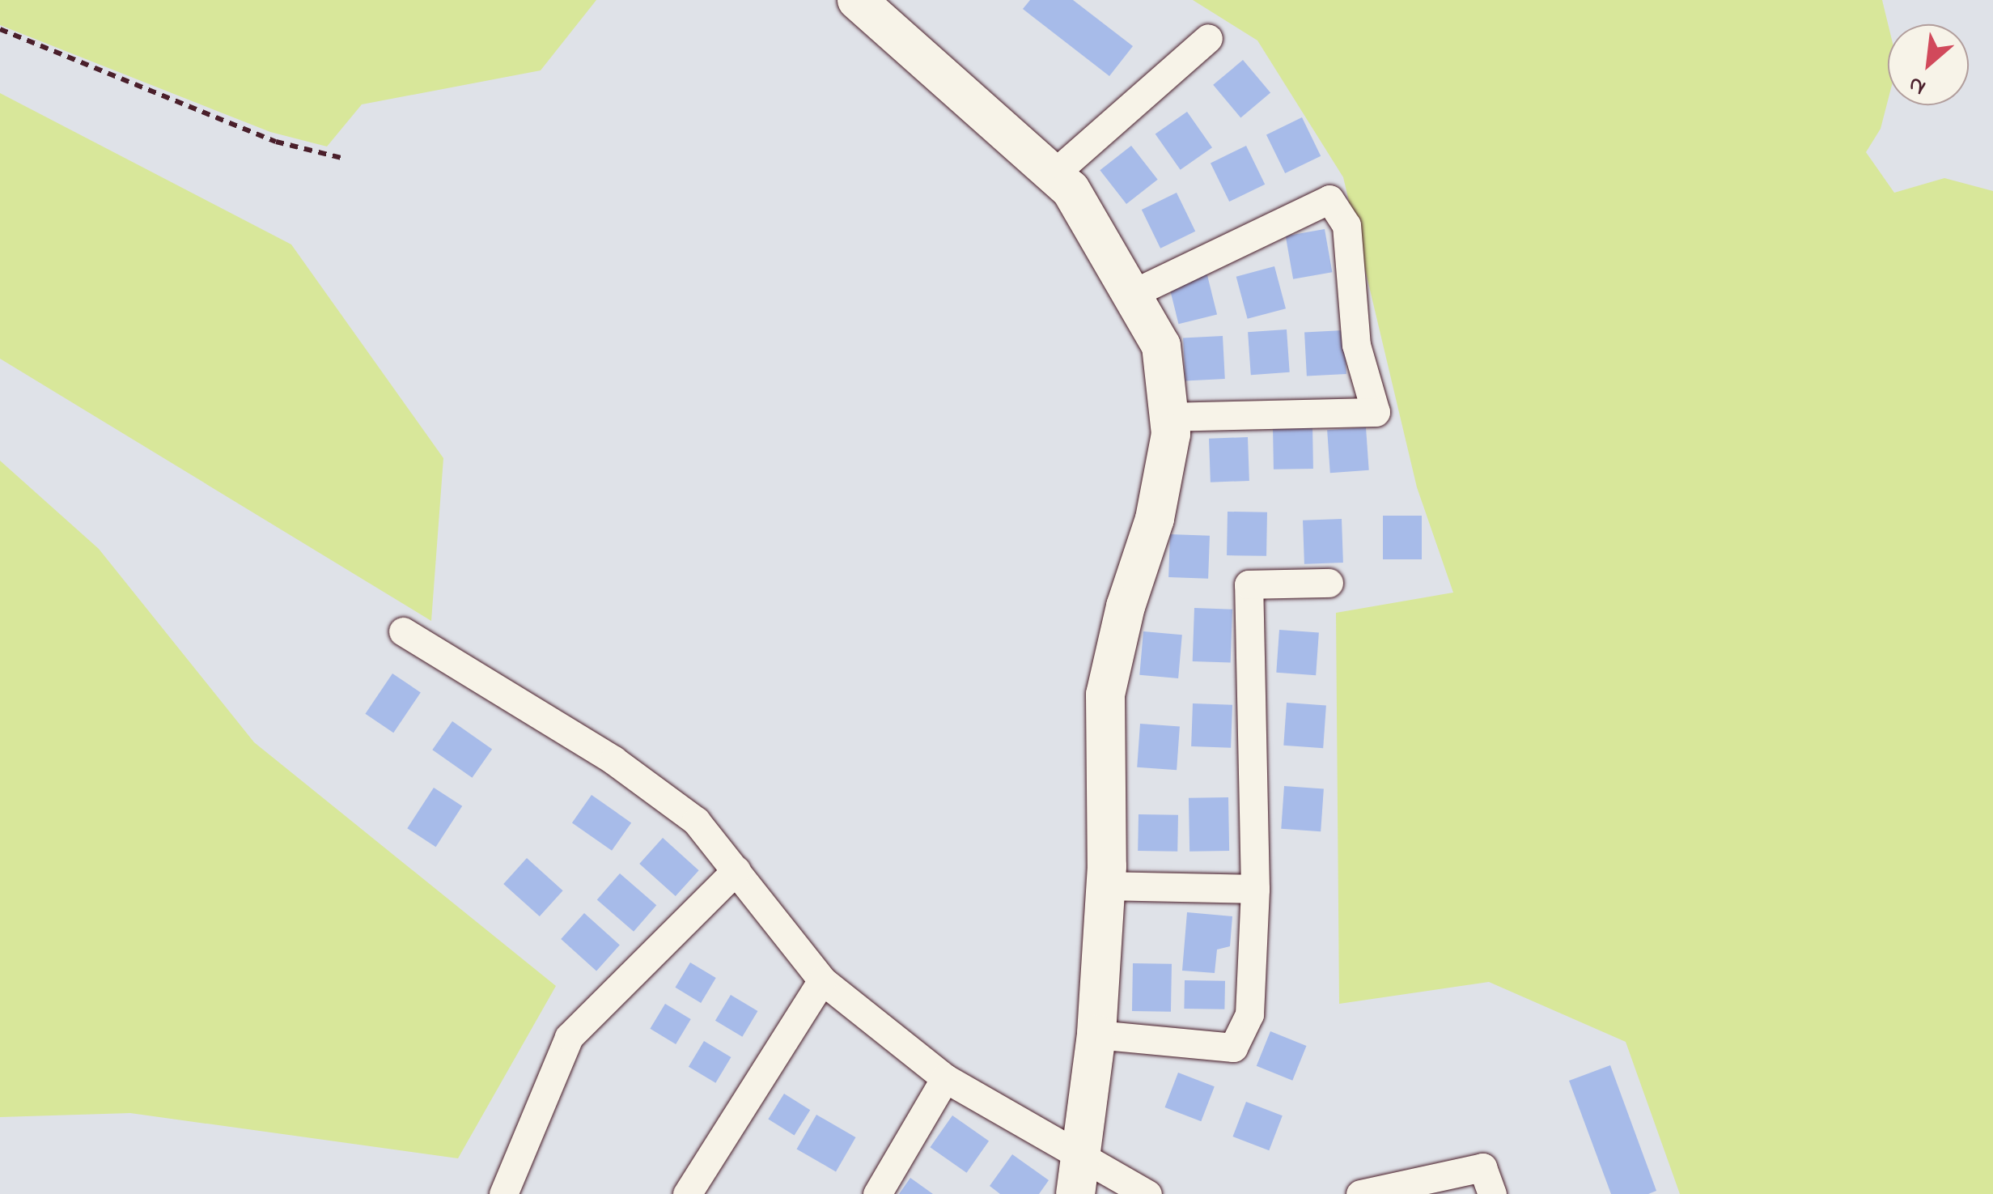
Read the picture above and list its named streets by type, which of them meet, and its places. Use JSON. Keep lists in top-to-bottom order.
{
  "north": "bottom left"
}
